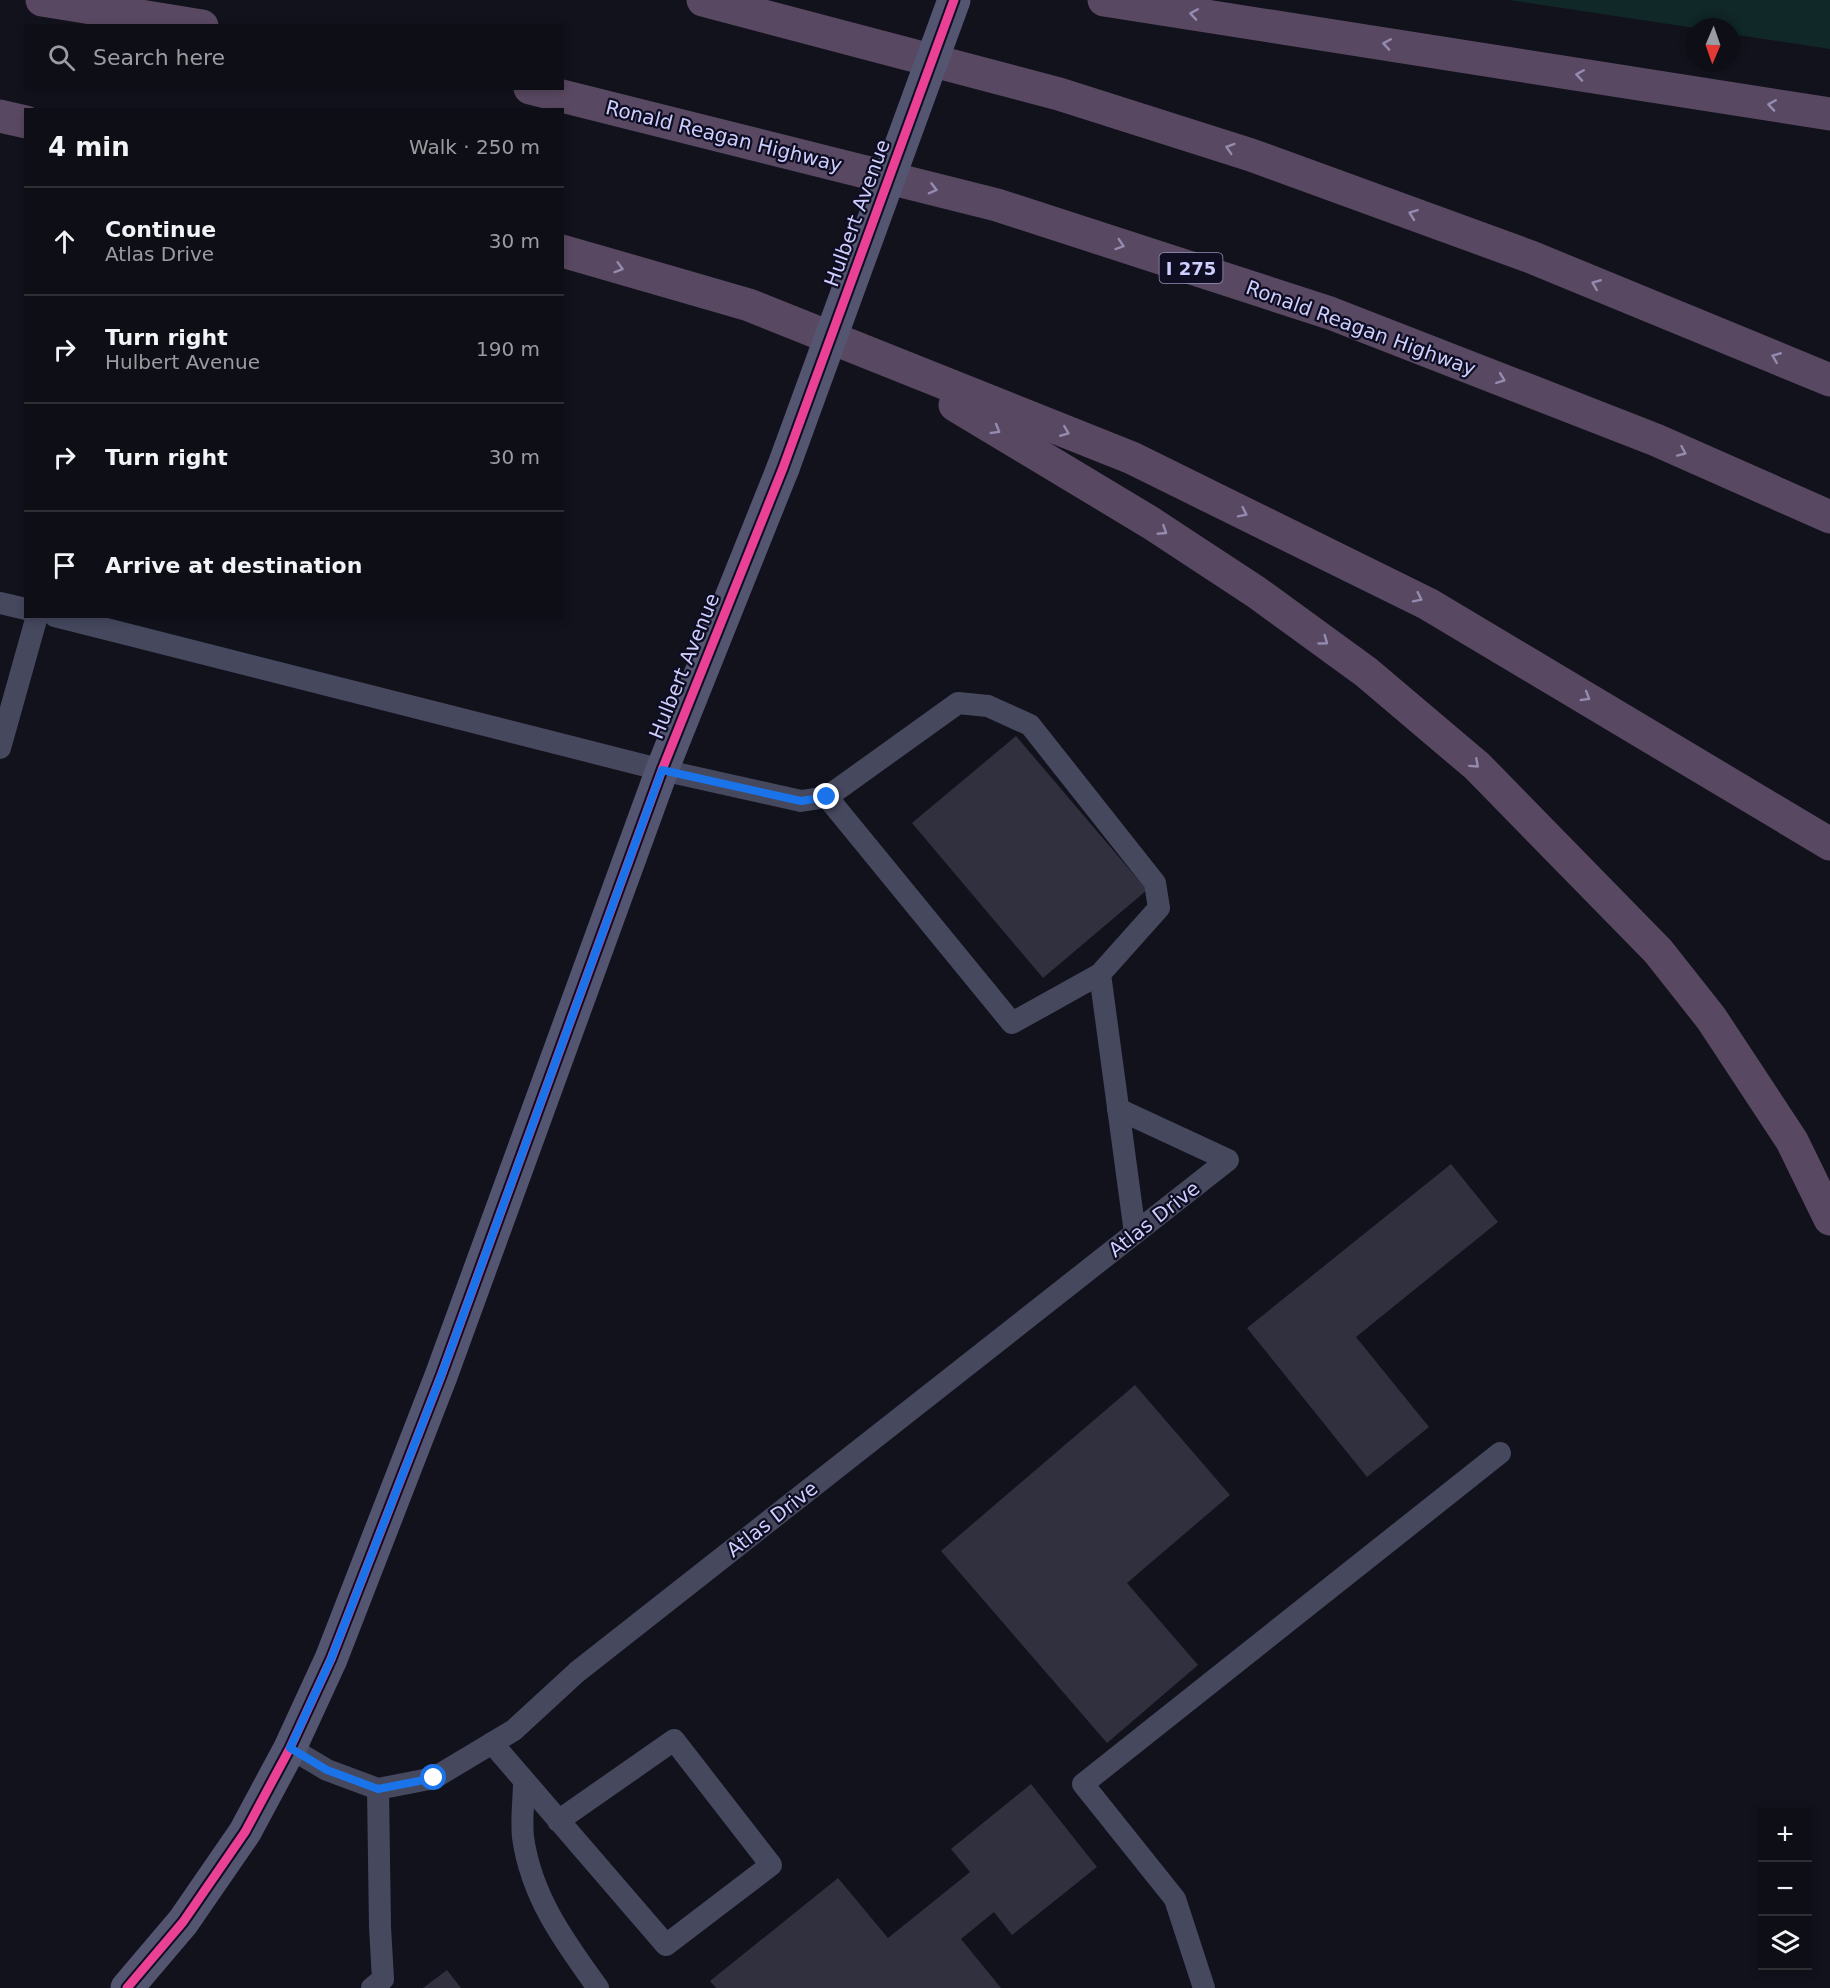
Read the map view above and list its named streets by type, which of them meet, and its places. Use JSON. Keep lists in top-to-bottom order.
{
  "streets": {
    "highway": ["Ronald Reagan Highway", "I 275"],
    "main road": ["Hulbert Avenue"],
    "lane": ["Atlas Drive"]
  },
  "north": "bottom",
  "page": {
    "search": "Search here",
    "heading": ["4 min", "Walk · 250 m"],
    "list": [
      ["Continue", "Atlas Drive", "30 m"],
      ["Turn right", "Hulbert Avenue", "190 m"],
      ["Turn right", "30 m"],
      "Arrive at destination"
    ],
    "map_buttons": ["+", "−"]
  }
}
